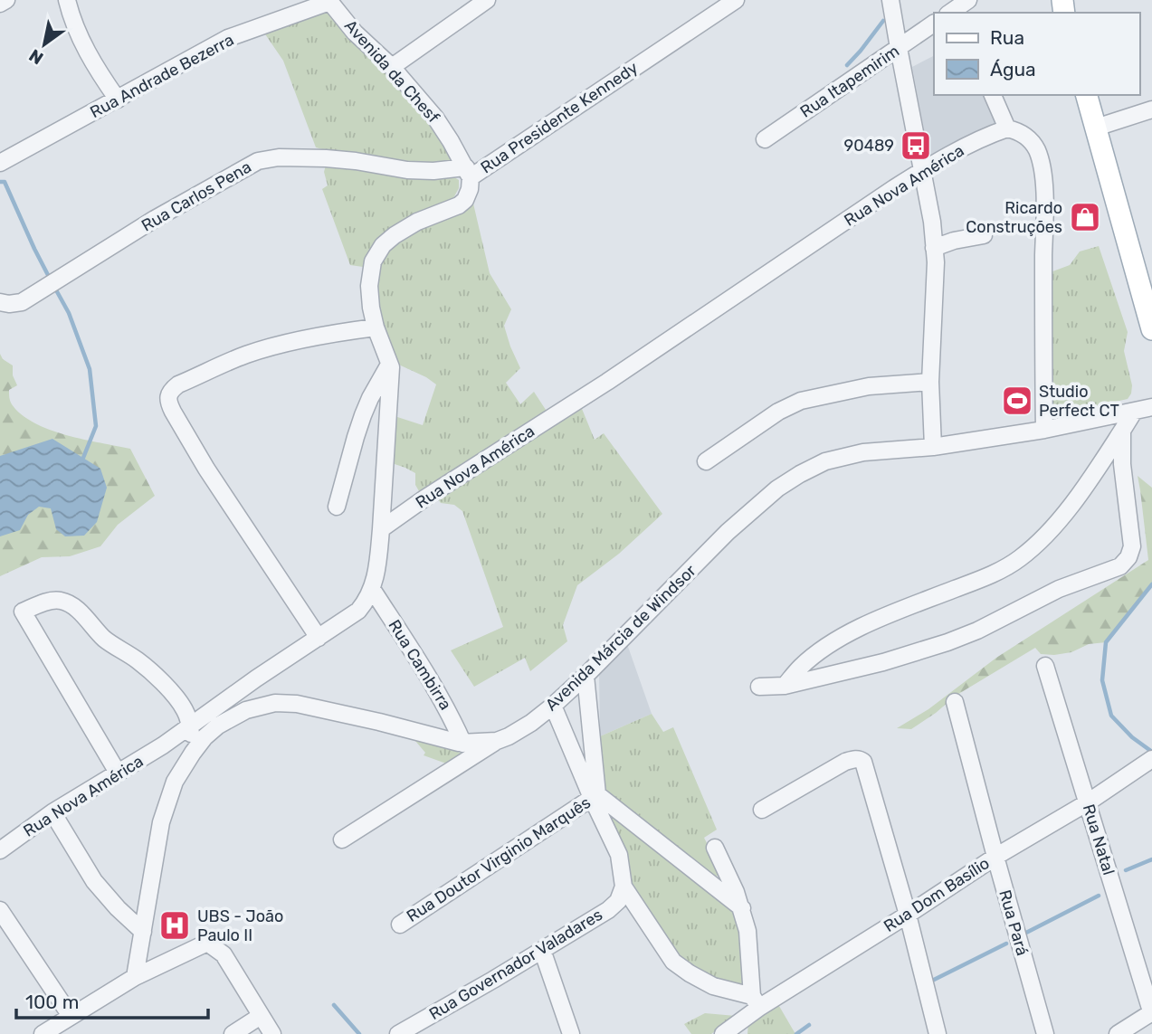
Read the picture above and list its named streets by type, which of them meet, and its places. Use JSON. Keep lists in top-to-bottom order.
{
  "streets": {
    "street": [
      "Avenida da Chesf",
      "Rua Andrade Bezerra",
      "Rua Itapemirim",
      "Rua Presidente Kennedy",
      "Rua Nova América",
      "Rua Carlos Pena",
      "Avenida Márcia de Windsor",
      "Rua Cambirra",
      "Rua Natal",
      "Rua Doutor Virginio Marquês",
      "Rua Dom Basílio",
      "Rua Pará",
      "Rua Governador Valadares"
    ]
  },
  "crossings": [
    ["Avenida da Chesf", "Rua Andrade Bezerra"],
    ["Avenida da Chesf", "Rua Presidente Kennedy"],
    ["Avenida da Chesf", "Rua Carlos Pena"],
    ["Rua Presidente Kennedy", "Rua Nova América"],
    ["Rua Presidente Kennedy", "Rua Carlos Pena"],
    ["Rua Nova América", "Rua Cambirra"],
    ["Avenida Márcia de Windsor", "Rua Cambirra"],
    ["Rua Natal", "Rua Dom Basílio"],
    ["Rua Dom Basílio", "Rua Pará"]
  ],
  "places": {
    "bus stop": ["90489"],
    "shop": ["Ricardo Construções"],
    "sports": ["Studio Perfect CT"],
    "hospital": ["UBS - João Paulo II"]
  },
  "legend": ["Rua", "Água"],
  "scale_bar": "100 m",
  "north": "bottom left"
}
